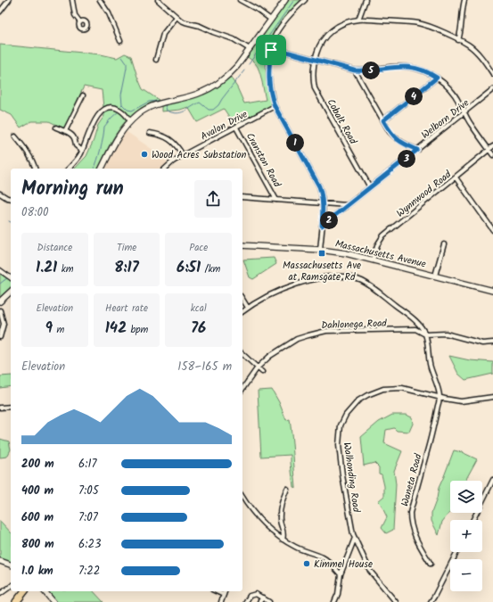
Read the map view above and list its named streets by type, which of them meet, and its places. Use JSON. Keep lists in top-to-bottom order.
{
  "streets": {
    "main road": ["Massachusetts Avenue"],
    "street": [
      "Welborn Drive",
      "Cobalt Road",
      "Avalon Drive",
      "Cranston Road",
      "Wynnwood Road",
      "Dahlonega Road",
      "Walhonding Road",
      "Waneta Road"
    ]
  },
  "crossings": [
    ["Welborn Drive", "Cobalt Road"],
    ["Avalon Drive", "Cranston Road"],
    ["Wynnwood Road", "Massachusetts Avenue"],
    ["Walhonding Road", "Waneta Road"]
  ],
  "places": {
    "other": ["Wood Acres Substation", "Kimmel House"],
    "transit": ["Massachusetts Ave at Ramsgate Rd"]
  },
  "page": {
    "pins": [
      "5",
      "4",
      "1",
      "3",
      "2"
    ],
    "heading": ["Morning run", "08:00"],
    "stats": [
      ["Distance", "1.21 km"],
      ["Time", "8:17"],
      ["Pace", "6:51 /km"],
      ["Elevation", "9 m"],
      ["Heart rate", "142 bpm"],
      ["kcal", "76"]
    ],
    "chart": ["Elevation", "158–165 m"],
    "list": [
      {
        "name": "200 m",
        "note": "6:17"
      },
      {
        "name": "400 m",
        "note": "7:05"
      },
      {
        "name": "600 m",
        "note": "7:07"
      },
      {
        "name": "800 m",
        "note": "6:23"
      },
      {
        "name": "1.0 km",
        "note": "7:22"
      }
    ],
    "map_buttons": ["+", "−"]
  }
}
